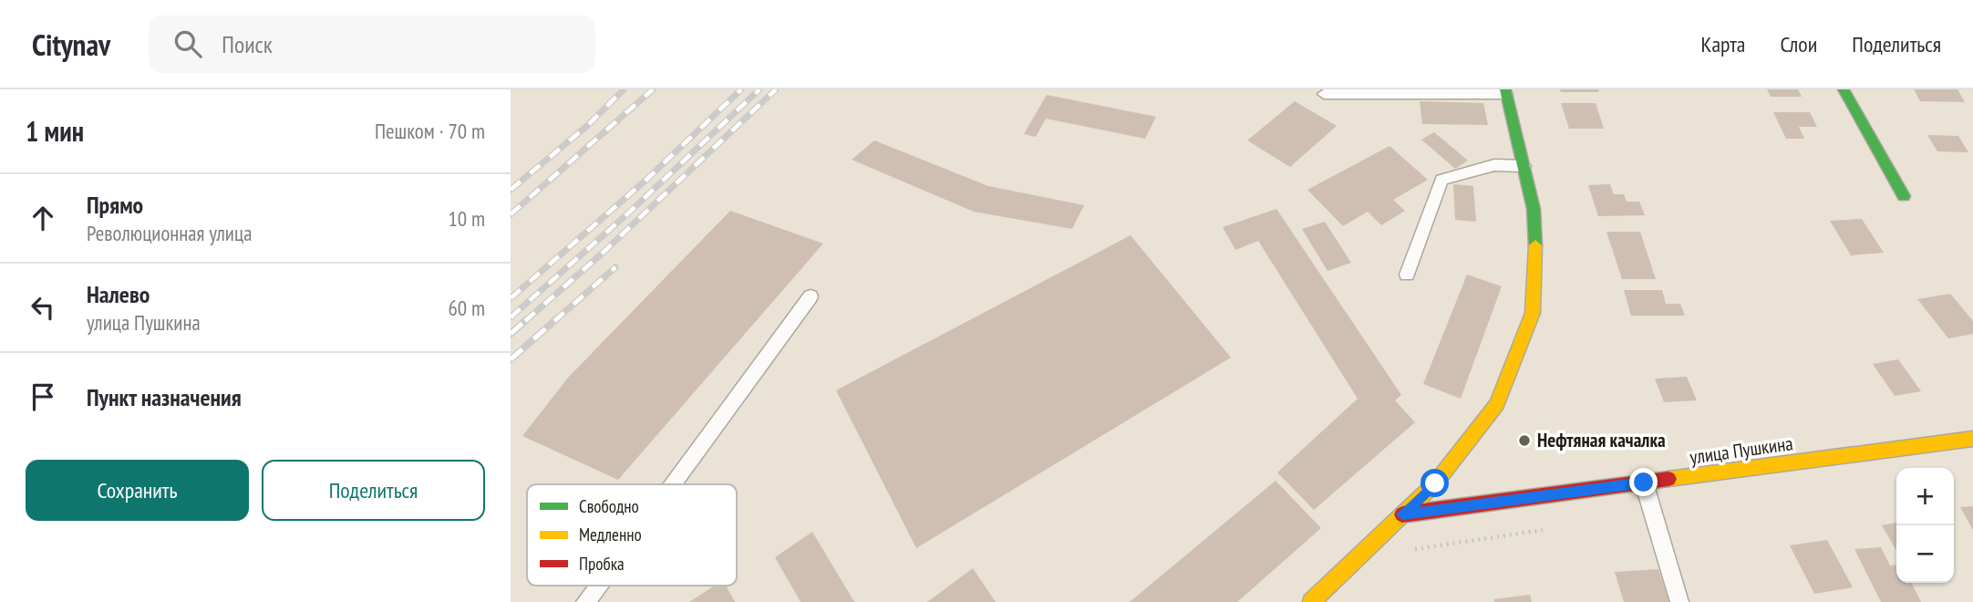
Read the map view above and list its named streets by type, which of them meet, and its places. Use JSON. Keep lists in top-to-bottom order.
{
  "streets": {
    "street": ["улица Пушкина"]
  },
  "places": ["Нефтяная качалка"],
  "legend": ["Свободно", "Медленно", "Пробка"],
  "page": {
    "header": "Citynav",
    "search": "Поиск",
    "nav": ["Карта", "Слои", "Поделиться"],
    "heading": ["1 мин", "Пешком · 70 m"],
    "list": [
      ["Прямо", "Революционная улица", "10 m"],
      ["Налево", "улица Пушкина", "60 m"],
      "Пункт назначения"
    ],
    "buttons": ["Сохранить", "Поделиться"],
    "map_buttons": ["+", "−"]
  }
}
